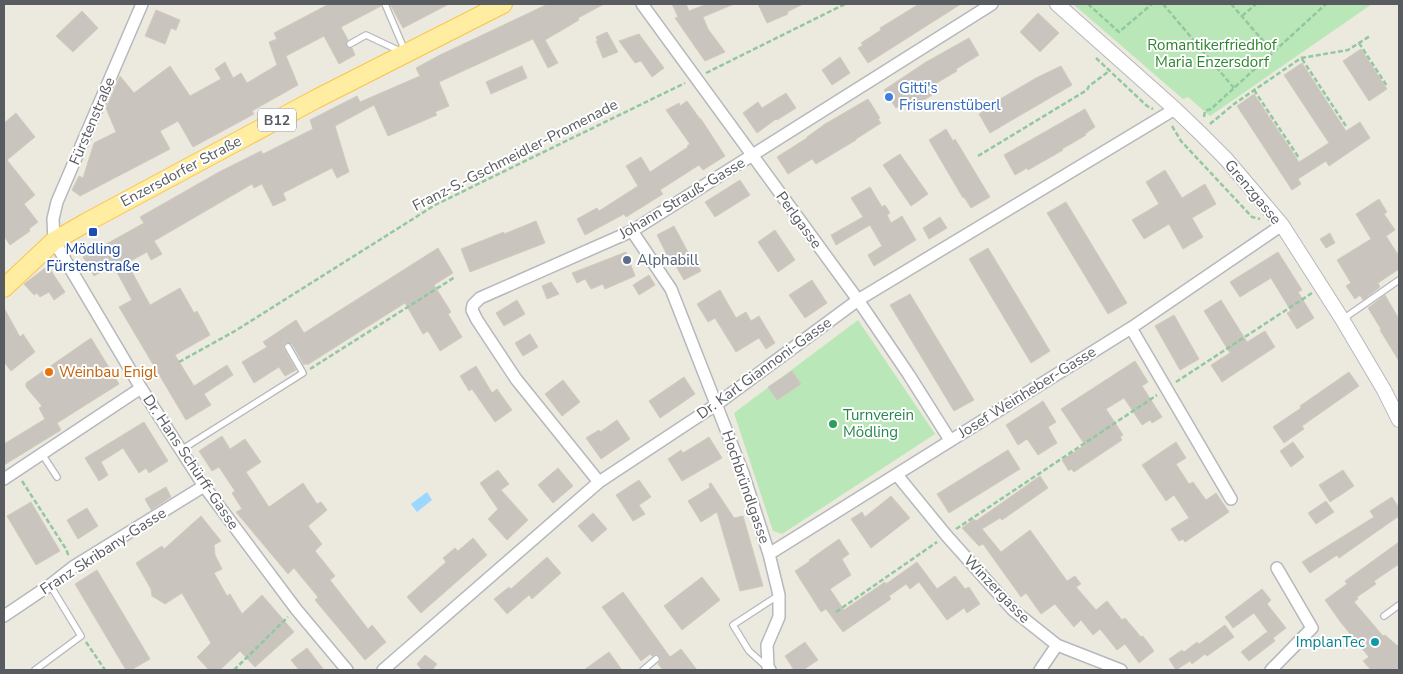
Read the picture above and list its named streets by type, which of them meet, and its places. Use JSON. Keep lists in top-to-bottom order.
{
  "streets": {
    "main road": ["B12", "Enzersdorfer Straße"],
    "street": [
      "Fürstenstraße",
      "Grenzgasse",
      "Johann Strauß-Gasse",
      "Perlgasse",
      "Dr. Karl Giannoni-Gasse",
      "Josef Weinheber-Gasse",
      "Dr. Hans Schürff-Gasse",
      "Hochbründlgasse",
      "Franz Skribany-Gasse",
      "Winzergasse"
    ],
    "path": ["Franz-S.-Gschmeidler-Promenade"]
  },
  "crossings": [
    ["Fürstenstraße", "Enzersdorfer Straße"],
    ["Fürstenstraße", "Dr. Hans Schürff-Gasse"],
    ["Franz-S.-Gschmeidler-Promenade", "Perlgasse"],
    ["Enzersdorfer Straße", "Dr. Hans Schürff-Gasse"],
    ["Grenzgasse", "Dr. Karl Giannoni-Gasse"],
    ["Grenzgasse", "Josef Weinheber-Gasse"],
    ["Johann Strauß-Gasse", "Perlgasse"],
    ["Johann Strauß-Gasse", "Dr. Karl Giannoni-Gasse"],
    ["Johann Strauß-Gasse", "Hochbründlgasse"],
    ["Perlgasse", "Dr. Karl Giannoni-Gasse"],
    ["Perlgasse", "Josef Weinheber-Gasse"],
    ["Dr. Karl Giannoni-Gasse", "Hochbründlgasse"],
    ["Josef Weinheber-Gasse", "Hochbründlgasse"],
    ["Josef Weinheber-Gasse", "Winzergasse"],
    ["Dr. Hans Schürff-Gasse", "Franz Skribany-Gasse"]
  ],
  "parks": ["Romantikerfriedhof Maria Enzersdorf"],
  "places": {
    "other": [
      "Gitti's Frisurenstüberl",
      "Alphabill",
      "Weinbau Enigl",
      "Turnverein Mödling",
      "ImplanTec"
    ],
    "transit": ["Mödling Fürstenstraße"]
  }
}
